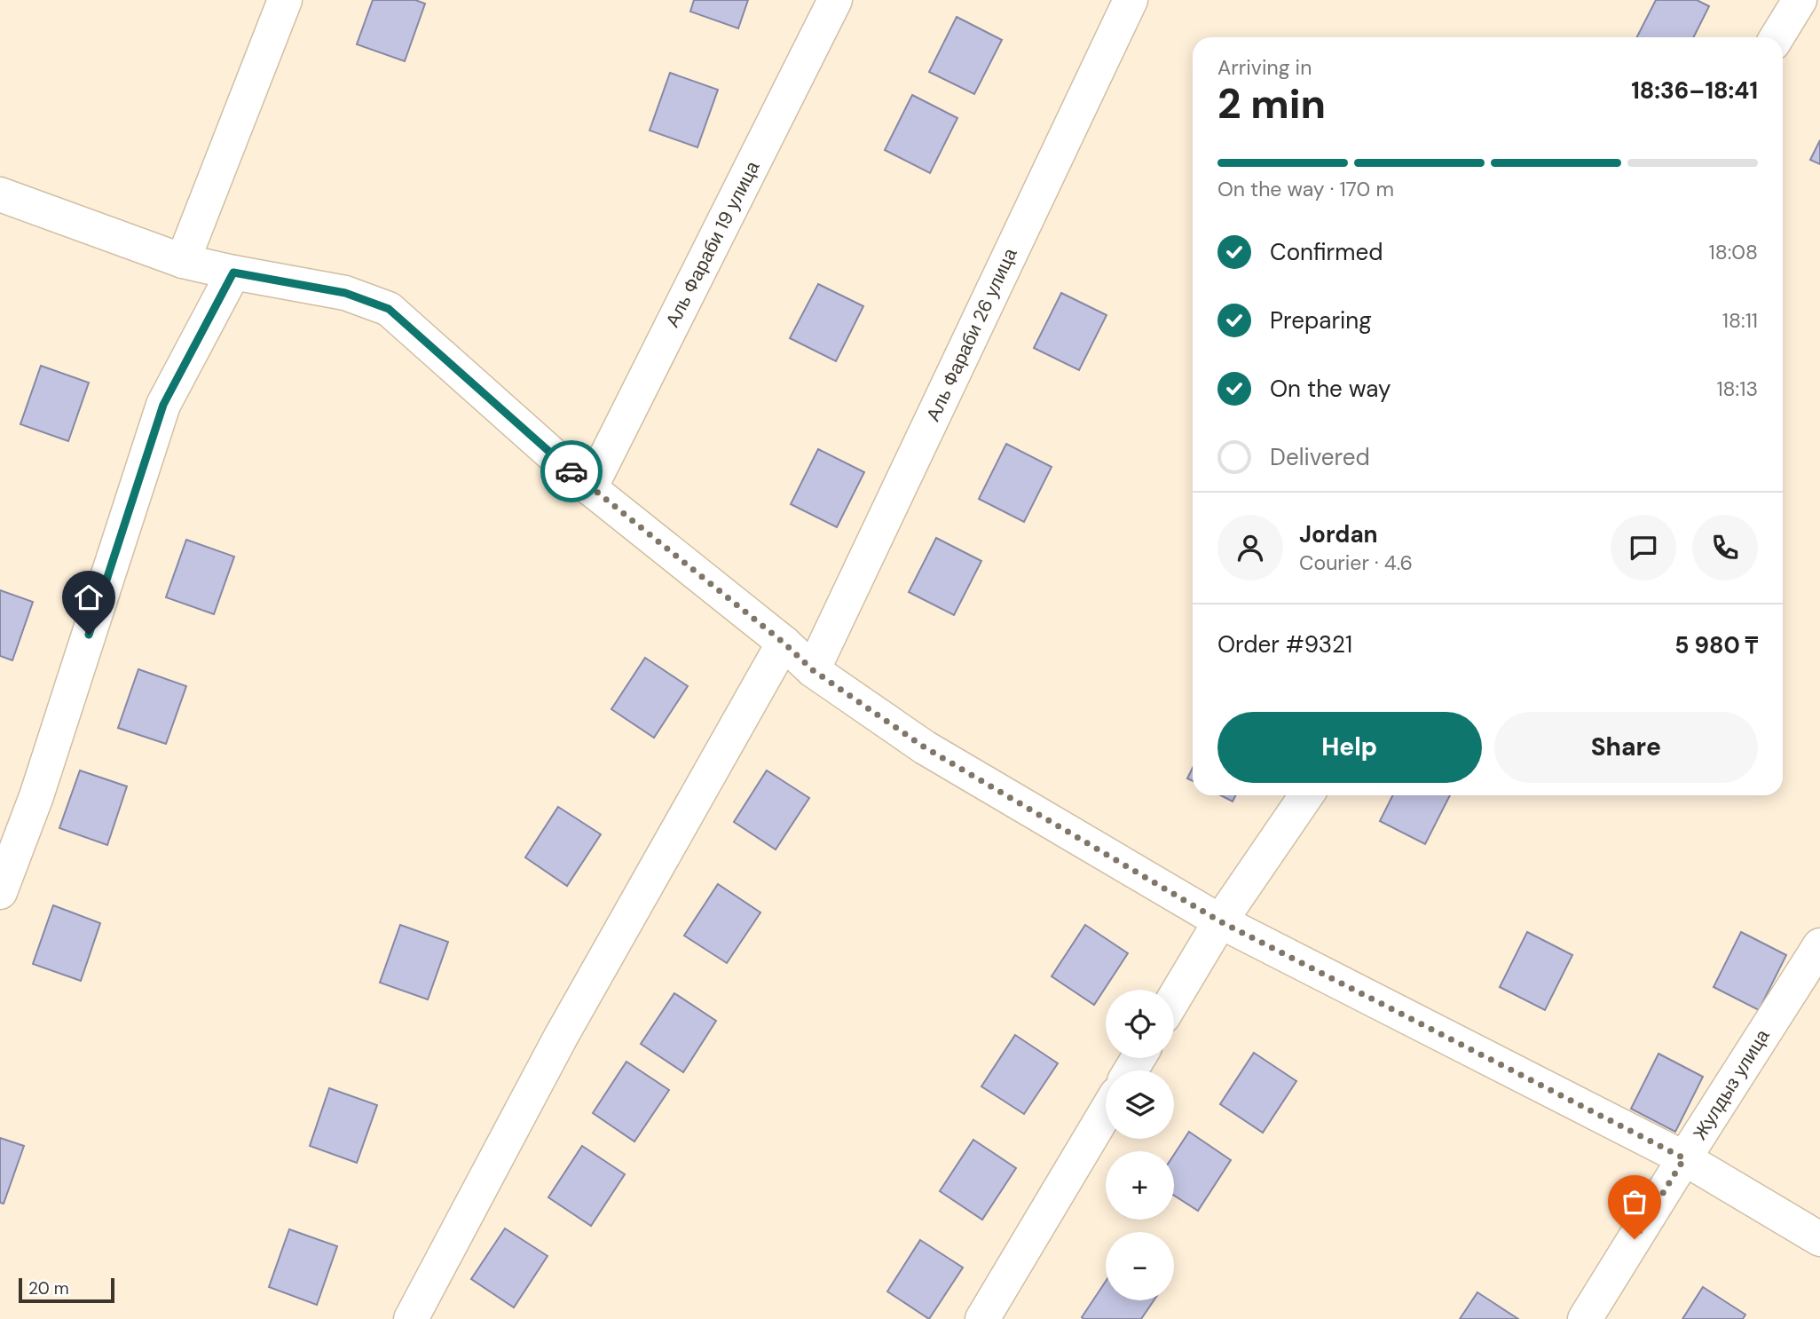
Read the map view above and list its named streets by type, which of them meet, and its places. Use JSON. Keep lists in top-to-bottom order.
{
  "streets": {
    "street": ["Аль Фараби 19 улица", "Аль Фараби 26 улица", "Жулдыз улица"]
  },
  "scale_bar": "20 m",
  "page": {
    "heading": ["2 min", "Arriving in", "18:36–18:41"],
    "panel": [
      "Jordan",
      "Courier · 4.6",
      "Order #9321",
      "5 980 ₸"
    ],
    "bar": "On the way · 170 m",
    "list": [
      ["Confirmed", "18:08"],
      ["Preparing", "18:11"],
      ["On the way", "18:13"],
      "Delivered"
    ],
    "buttons": ["Help", "Share"],
    "map_buttons": ["+", "−"],
    "scale": "20 m"
  }
}
